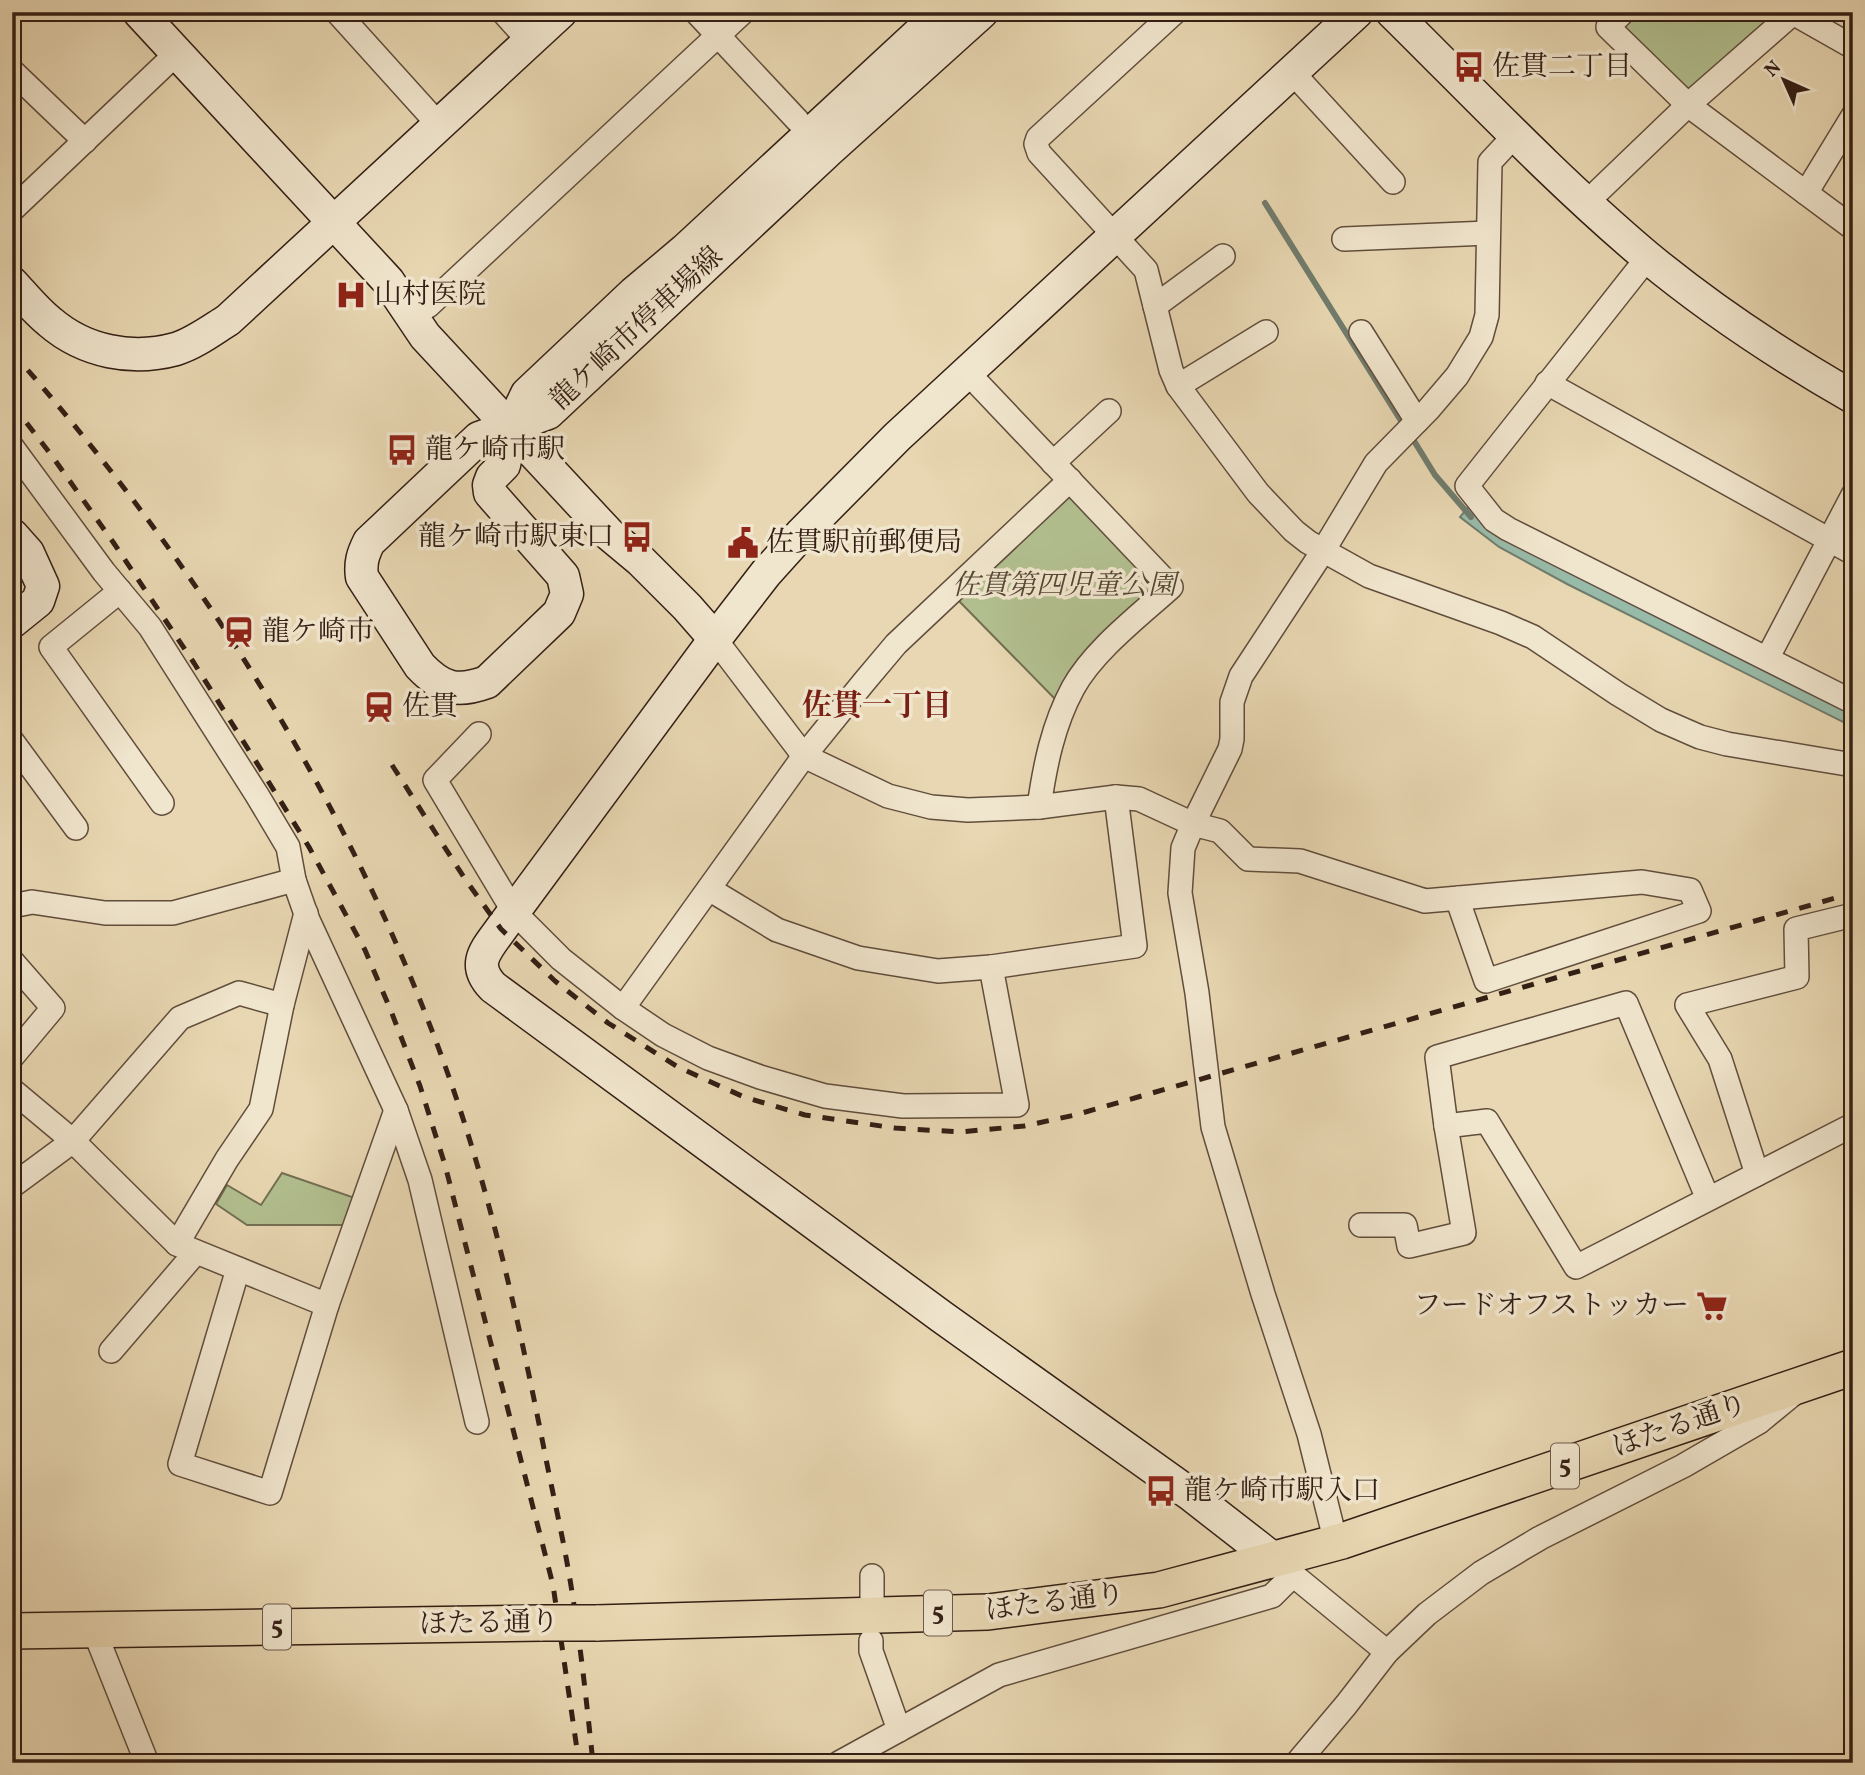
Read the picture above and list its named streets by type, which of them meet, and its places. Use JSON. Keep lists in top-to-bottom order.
{
  "streets": {
    "main road": ["ほたる通り", "5"],
    "street": ["龍ケ崎市停車場線"]
  },
  "districts": ["佐貫一丁目"],
  "parks": ["佐貫第四児童公園"],
  "places": {
    "bus stop": [
      "佐貫二丁目",
      "龍ケ崎市駅",
      "龍ケ崎市駅東口",
      "龍ケ崎市駅入口"
    ],
    "hospital": ["山村医院"],
    "public building": ["佐貫駅前郵便局"],
    "station": ["龍ケ崎市", "佐貫"],
    "supermarket": ["フードオフストッカー"]
  },
  "north": "top left"
}
